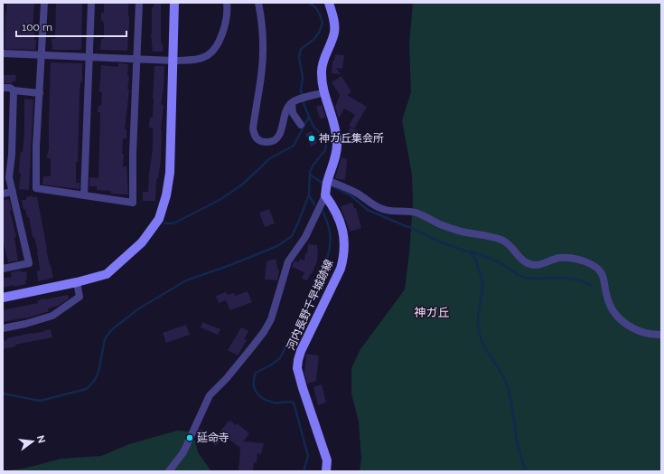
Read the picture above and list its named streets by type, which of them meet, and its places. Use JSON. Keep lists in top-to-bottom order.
{
  "streets": {
    "main road": ["河内長野千早城跡線"]
  },
  "districts": ["神ガ丘"],
  "places": ["神ガ丘集会所", "延命寺"],
  "scale_bar": "100 m",
  "north": "right"
}
